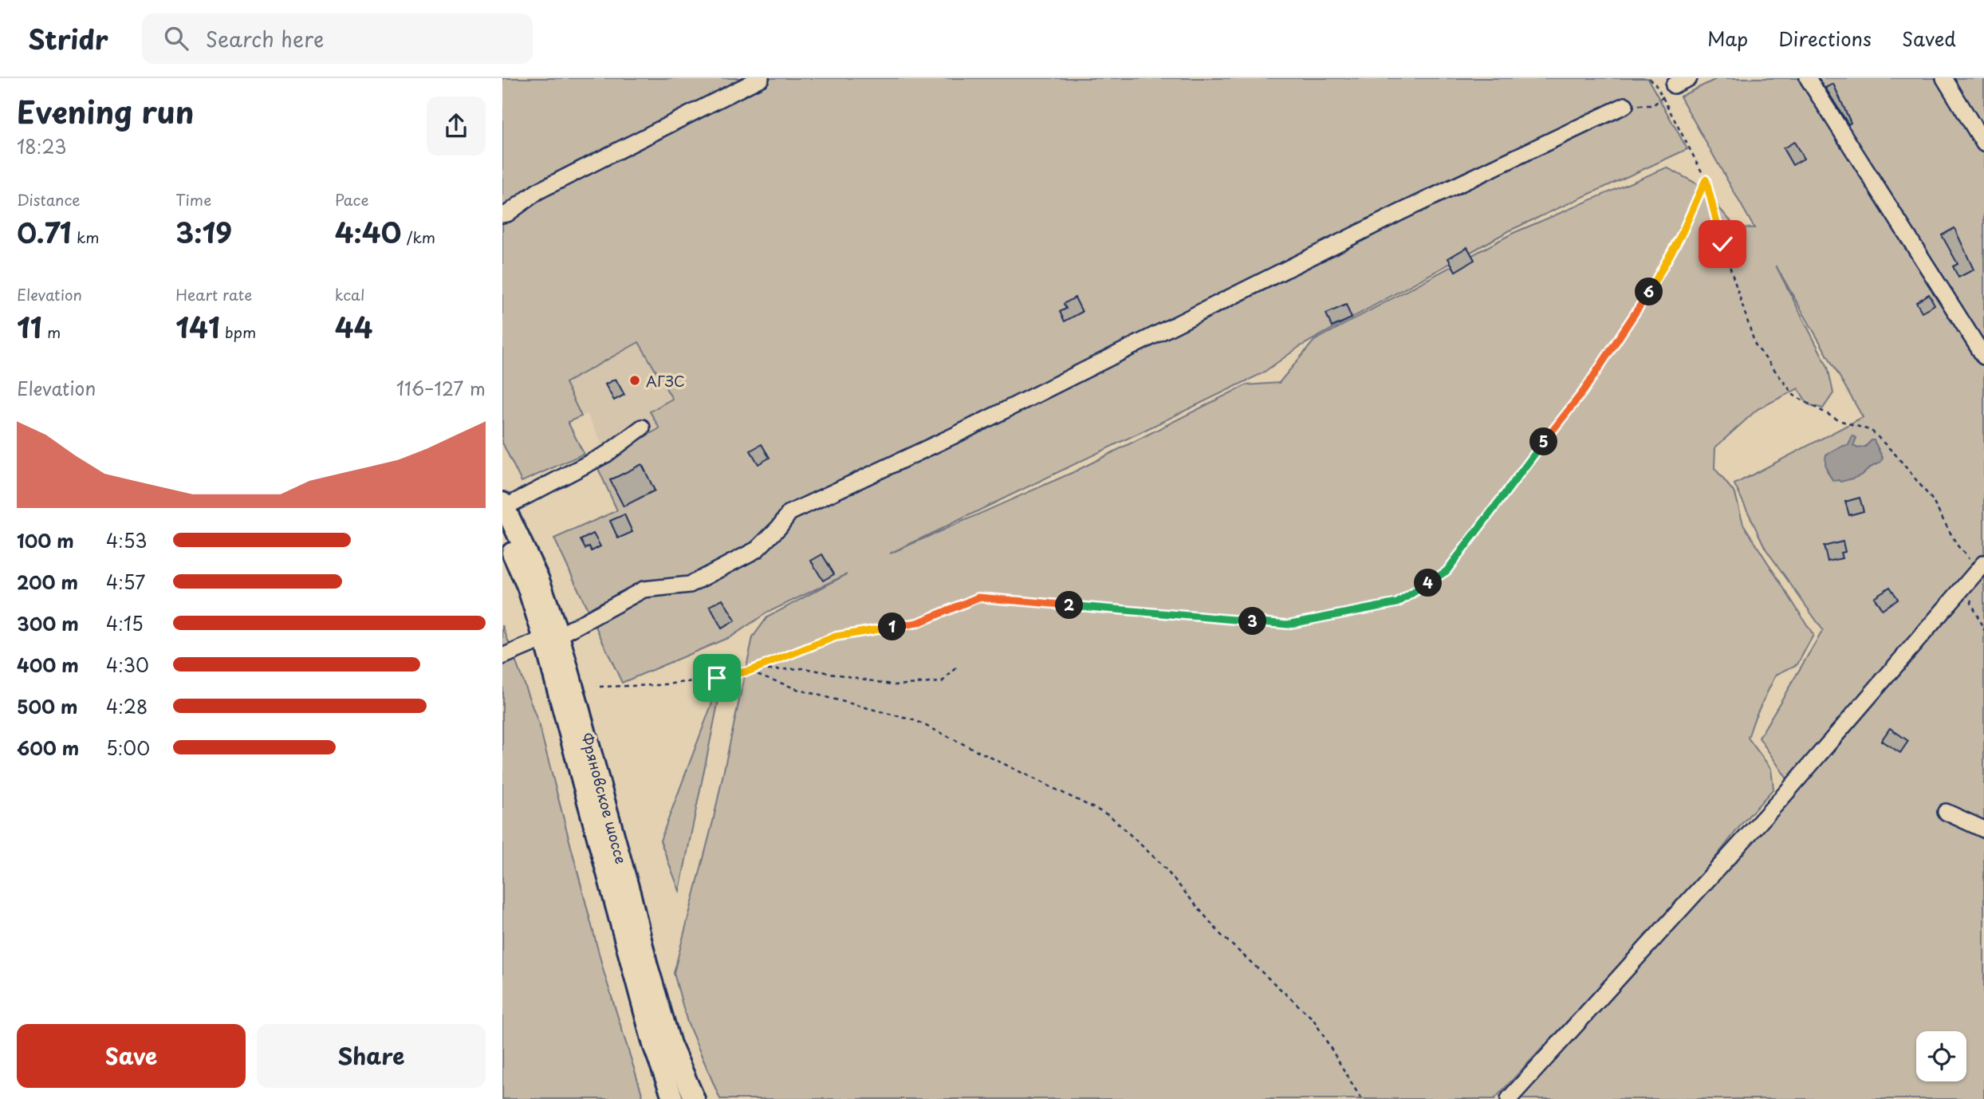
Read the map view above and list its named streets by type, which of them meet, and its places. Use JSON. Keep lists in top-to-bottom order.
{
  "streets": {
    "main road": ["Фряновское шоссе"]
  },
  "places": ["АГЗС"],
  "page": {
    "header": "Stridr",
    "search": "Search here",
    "nav": ["Map", "Directions", "Saved"],
    "heading": ["Evening run", "18:23"],
    "stats": [
      ["Distance", "0.71 km"],
      ["Time", "3:19"],
      ["Pace", "4:40 /km"],
      ["Elevation", "11 m"],
      ["Heart rate", "141 bpm"],
      ["kcal", "44"]
    ],
    "pins": [
      "6",
      "5",
      "4",
      "2",
      "3",
      "1"
    ],
    "chart": ["Elevation", "116–127 m"],
    "list": [
      {
        "name": "100 m",
        "note": "4:53"
      },
      {
        "name": "200 m",
        "note": "4:57"
      },
      {
        "name": "300 m",
        "note": "4:15"
      },
      {
        "name": "400 m",
        "note": "4:30"
      },
      {
        "name": "500 m",
        "note": "4:28"
      },
      {
        "name": "600 m",
        "note": "5:00"
      }
    ],
    "buttons": ["Save", "Share"]
  }
}
